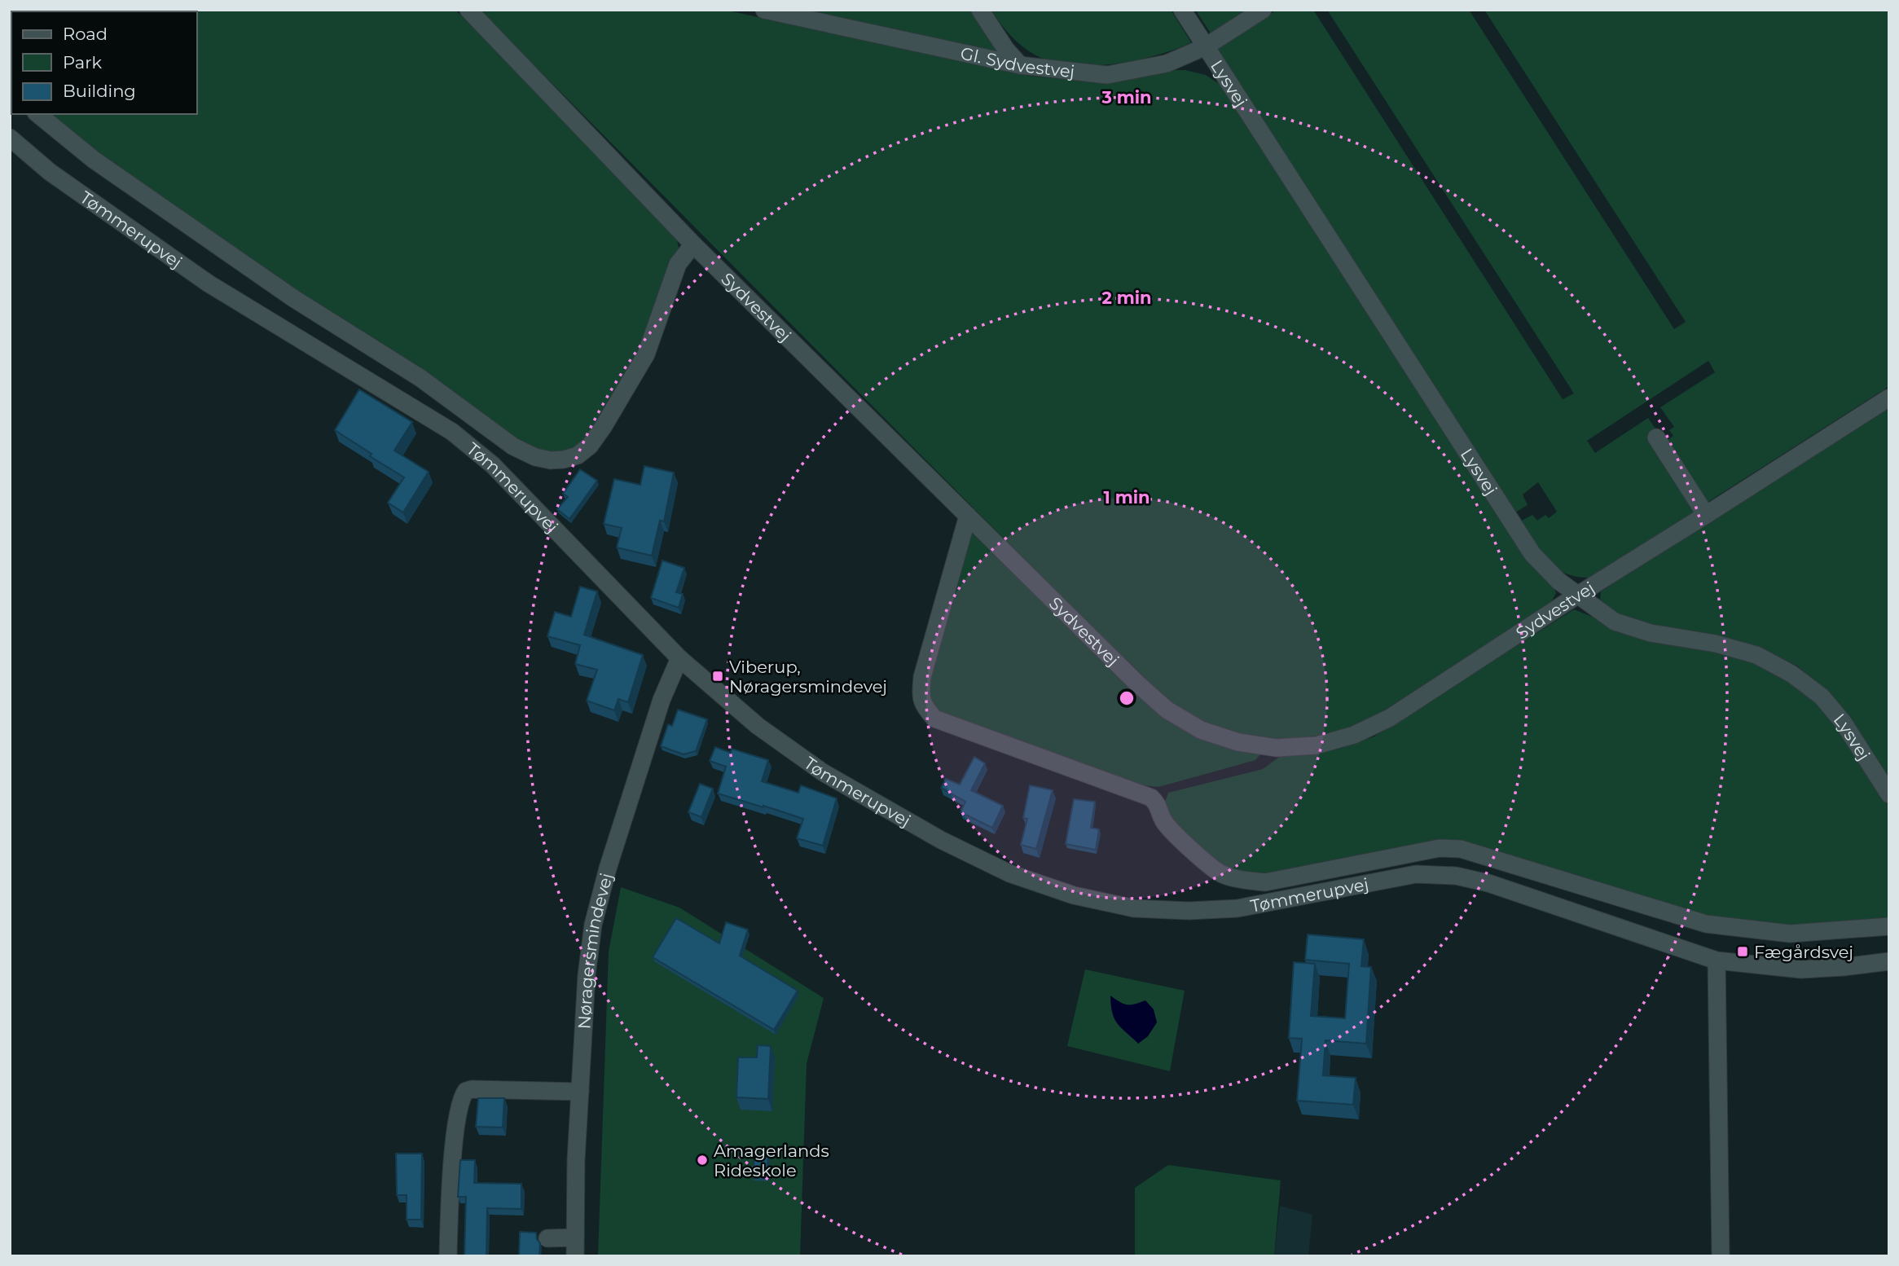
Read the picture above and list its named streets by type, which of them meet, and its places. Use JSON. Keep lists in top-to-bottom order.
{
  "streets": {
    "street": [
      "Gl. Sydvestvej",
      "Lysvej",
      "Tømmerupvej",
      "Sydvestvej",
      "Nøragersmindevej"
    ]
  },
  "crossings": [
    ["Gl. Sydvestvej", "Lysvej"],
    ["Lysvej", "Sydvestvej"],
    ["Tømmerupvej", "Nøragersmindevej"]
  ],
  "places": {
    "transit": ["Viberup, Nøragersmindevej", "Fægårdsvej"],
    "other": ["Amagerlands Rideskole"]
  },
  "legend": ["Road", "Park", "Building"],
  "rings": ["3 min", "2 min", "1 min"]
}
